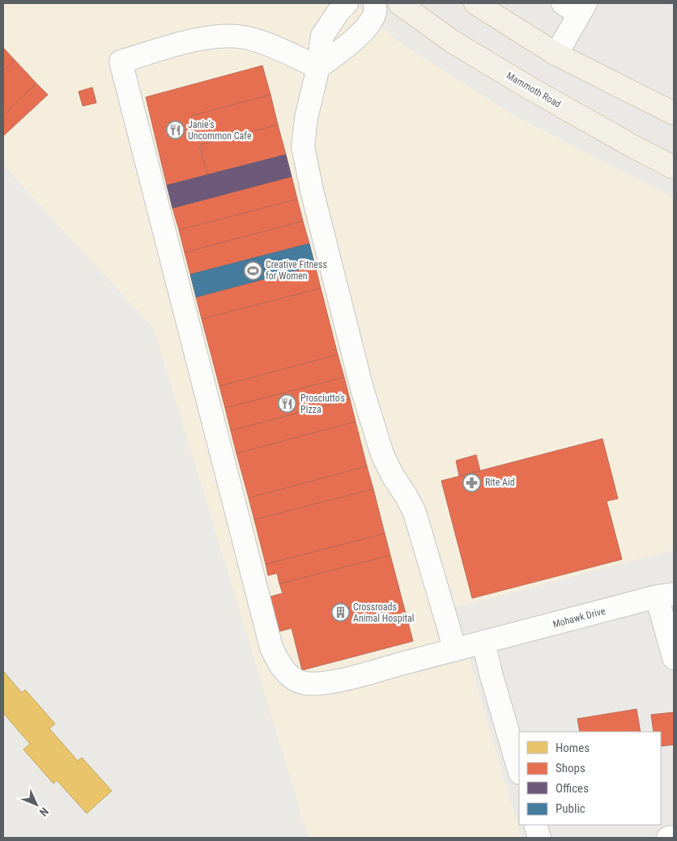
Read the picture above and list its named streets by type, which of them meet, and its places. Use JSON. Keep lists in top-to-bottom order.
{
  "streets": {
    "main road": ["Mammoth Road"],
    "street": ["Mohawk Drive"]
  },
  "places": {
    "restaurant": ["Janie's Uncommon Cafe", "Prosciutto's Pizza"],
    "sports": ["Creative Fitness for Women"],
    "pharmacy": ["Rite Aid"],
    "building": ["Crossroads Animal Hospital"]
  },
  "legend": [
    "Homes",
    "Shops",
    "Offices",
    "Public"
  ],
  "north": "bottom right"
}
